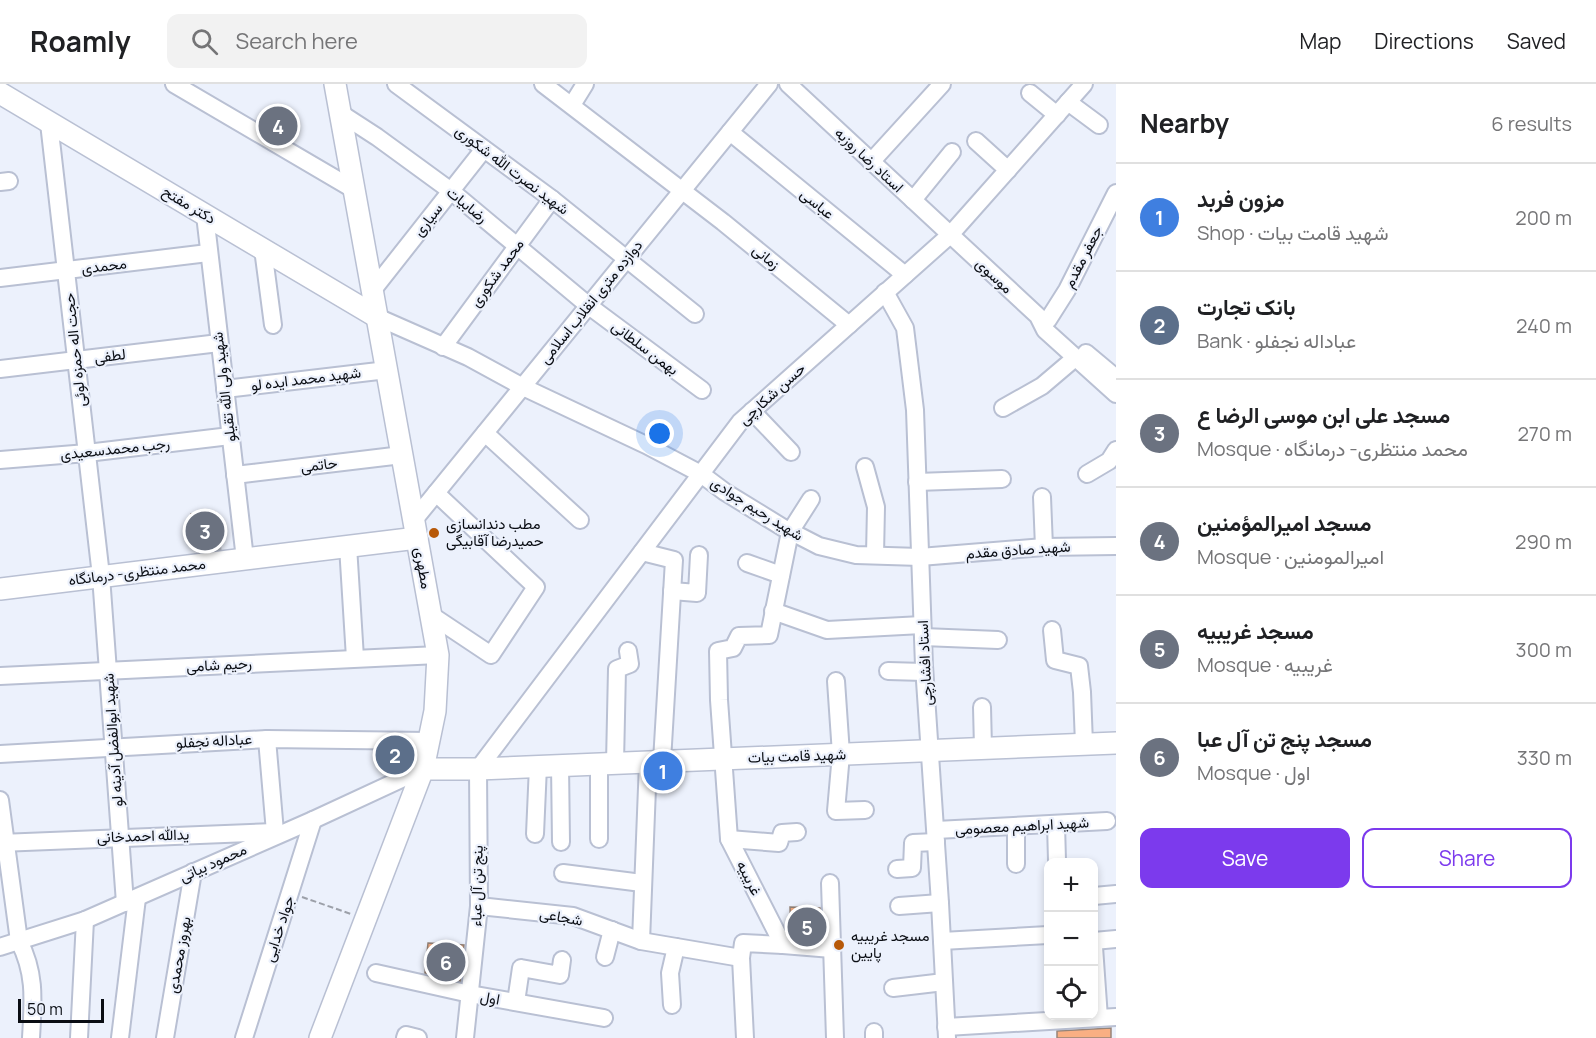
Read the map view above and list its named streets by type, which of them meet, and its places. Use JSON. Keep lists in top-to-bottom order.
{
  "streets": {
    "main road": [
      "دکتر مفتح",
      "مطهری",
      "محمد منتظری- درمانگاه",
      "شهید قامت بیات"
    ],
    "street": [
      "استاد رضا روزبه",
      "شهید نصرت الله شکوری",
      "عباسی",
      "رضابیات",
      "سیاری",
      "زمانی",
      "جعفر مقدم",
      "محمدی",
      "محمد شکوری",
      "موسوی",
      "دوازده متری انقلاب اسلامی",
      "بهمن سلطانی",
      "حجت اله حمزه لوئی",
      "لطفی",
      "شهید محمد ایده لو",
      "شهید ولی الله تقیلو",
      "حسن شکارچی",
      "رجب محمدسعیدی",
      "حاتمی",
      "شهید رحیم جوادی",
      "شهید صادق مقدم",
      "استاد افشارچی",
      "رحیم شامی",
      "شهید ابوالفضل آدینه لو",
      "عباداله نجفلو",
      "شهید ابراهیم معصومی",
      "یدالله احمدخانی",
      "محمود بیاتی",
      "غریبیه",
      "پنج تن آل عباء",
      "شجاعی",
      "جواد خدایی",
      "بهروز محمدی",
      "اول"
    ]
  },
  "crossings": [
    ["استاد رضا روزبه", "موسوی"],
    ["استاد رضا روزبه", "حسن شکارچی"],
    ["شهید نصرت الله شکوری", "سیاری"],
    ["شهید نصرت الله شکوری", "محمد شکوری"],
    ["شهید نصرت الله شکوری", "دوازده متری انقلاب اسلامی"],
    ["عباسی", "دوازده متری انقلاب اسلامی"],
    ["عباسی", "حسن شکارچی"],
    ["دکتر مفتح", "حجت اله حمزه لوئی"],
    ["دکتر مفتح", "شهید ولی الله تقیلو"],
    ["دکتر مفتح", "شهید رحیم جوادی"],
    ["دکتر مفتح", "مطهری"],
    ["رضابیات", "سیاری"],
    ["رضابیات", "محمد شکوری"],
    ["رضابیات", "دوازده متری انقلاب اسلامی"],
    ["رضابیات", "بهمن سلطانی"],
    ["رضابیات", "مطهری"],
    ["سیاری", "مطهری"],
    ["زمانی", "دوازده متری انقلاب اسلامی"],
    ["زمانی", "حسن شکارچی"],
    ["جعفر مقدم", "موسوی"],
    ["محمدی", "حجت اله حمزه لوئی"],
    ["محمدی", "شهید ولی الله تقیلو"],
    ["محمد شکوری", "شهید رحیم جوادی"],
    ["موسوی", "حسن شکارچی"],
    ["دوازده متری انقلاب اسلامی", "بهمن سلطانی"],
    ["دوازده متری انقلاب اسلامی", "شهید رحیم جوادی"],
    ["دوازده متری انقلاب اسلامی", "مطهری"],
    ["دوازده متری انقلاب اسلامی", "محمد منتظری- درمانگاه"],
    ["حجت اله حمزه لوئی", "لطفی"],
    ["حجت اله حمزه لوئی", "رجب محمدسعیدی"],
    ["حجت اله حمزه لوئی", "محمد منتظری- درمانگاه"],
    ["حجت اله حمزه لوئی", "شهید ابوالفضل آدینه لو"],
    ["لطفی", "شهید ولی الله تقیلو"],
    ["شهید محمد ایده لو", "شهید ولی الله تقیلو"],
    ["شهید محمد ایده لو", "مطهری"],
    ["شهید ولی الله تقیلو", "رجب محمدسعیدی"],
    ["شهید ولی الله تقیلو", "حاتمی"],
    ["شهید ولی الله تقیلو", "محمد منتظری- درمانگاه"],
    ["حسن شکارچی", "شهید رحیم جوادی"],
    ["حسن شکارچی", "استاد افشارچی"],
    ["حسن شکارچی", "شهید قامت بیات"],
    ["حسن شکارچی", "پنج تن آل عباء"],
    ["حاتمی", "مطهری"],
    ["شهید رحیم جوادی", "شهید صادق مقدم"],
    ["شهید رحیم جوادی", "مطهری"],
    ["شهید رحیم جوادی", "استاد افشارچی"],
    ["شهید صادق مقدم", "استاد افشارچی"],
    ["مطهری", "محمد منتظری- درمانگاه"],
    ["مطهری", "رحیم شامی"],
    ["مطهری", "عباداله نجفلو"],
    ["مطهری", "شهید قامت بیات"],
    ["مطهری", "محمود بیاتی"],
    ["محمد منتظری- درمانگاه", "شهید ابوالفضل آدینه لو"],
    ["استاد افشارچی", "شهید قامت بیات"],
    ["استاد افشارچی", "شهید ابراهیم معصومی"],
    ["رحیم شامی", "شهید ابوالفضل آدینه لو"],
    ["شهید ابوالفضل آدینه لو", "عباداله نجفلو"],
    ["شهید ابوالفضل آدینه لو", "یدالله احمدخانی"],
    ["شهید ابوالفضل آدینه لو", "محمود بیاتی"],
    ["شهید قامت بیات", "محمود بیاتی"],
    ["شهید قامت بیات", "غریبیه"],
    ["شهید قامت بیات", "پنج تن آل عباء"],
    ["یدالله احمدخانی", "محمود بیاتی"],
    ["محمود بیاتی", "جواد خدایی"],
    ["محمود بیاتی", "بهروز محمدی"],
    ["پنج تن آل عباء", "شجاعی"],
    ["پنج تن آل عباء", "اول"]
  ],
  "places": ["مطب دندانسازی حمیدرضا آقابیگی", "مسجد غریبیه پایین"],
  "scale_bar": "50 m",
  "page": {
    "header": "Roamly",
    "search": "Search here",
    "nav": ["Map", "Directions", "Saved"],
    "heading": ["Nearby", "6 results"],
    "pins": [
      "4",
      "3",
      "2",
      "1",
      "5",
      "6"
    ],
    "list": [
      {
        "mark": "1",
        "name": "مزون فربد",
        "note": "Shop · شهید قامت بیات",
        "value": "200 m"
      },
      {
        "mark": "2",
        "name": "بانک تجارت",
        "note": "Bank · عباداله نجفلو",
        "value": "240 m"
      },
      {
        "mark": "3",
        "name": "مسجد علی ابن موسی الرضا ع",
        "note": "Mosque · محمد منتظری- درمانگاه",
        "value": "270 m"
      },
      {
        "mark": "4",
        "name": "مسجد امیرالمؤمنین",
        "note": "Mosque · امیرالمومنین",
        "value": "290 m"
      },
      {
        "mark": "5",
        "name": "مسجد غریبیه",
        "note": "Mosque · غریبیه",
        "value": "300 m"
      },
      {
        "mark": "6",
        "name": "مسجد پنج تن آل عبا",
        "note": "Mosque · اول",
        "value": "330 m"
      }
    ],
    "buttons": ["Save", "Share"],
    "map_buttons": ["+", "−"],
    "scale": "50 m"
  }
}
